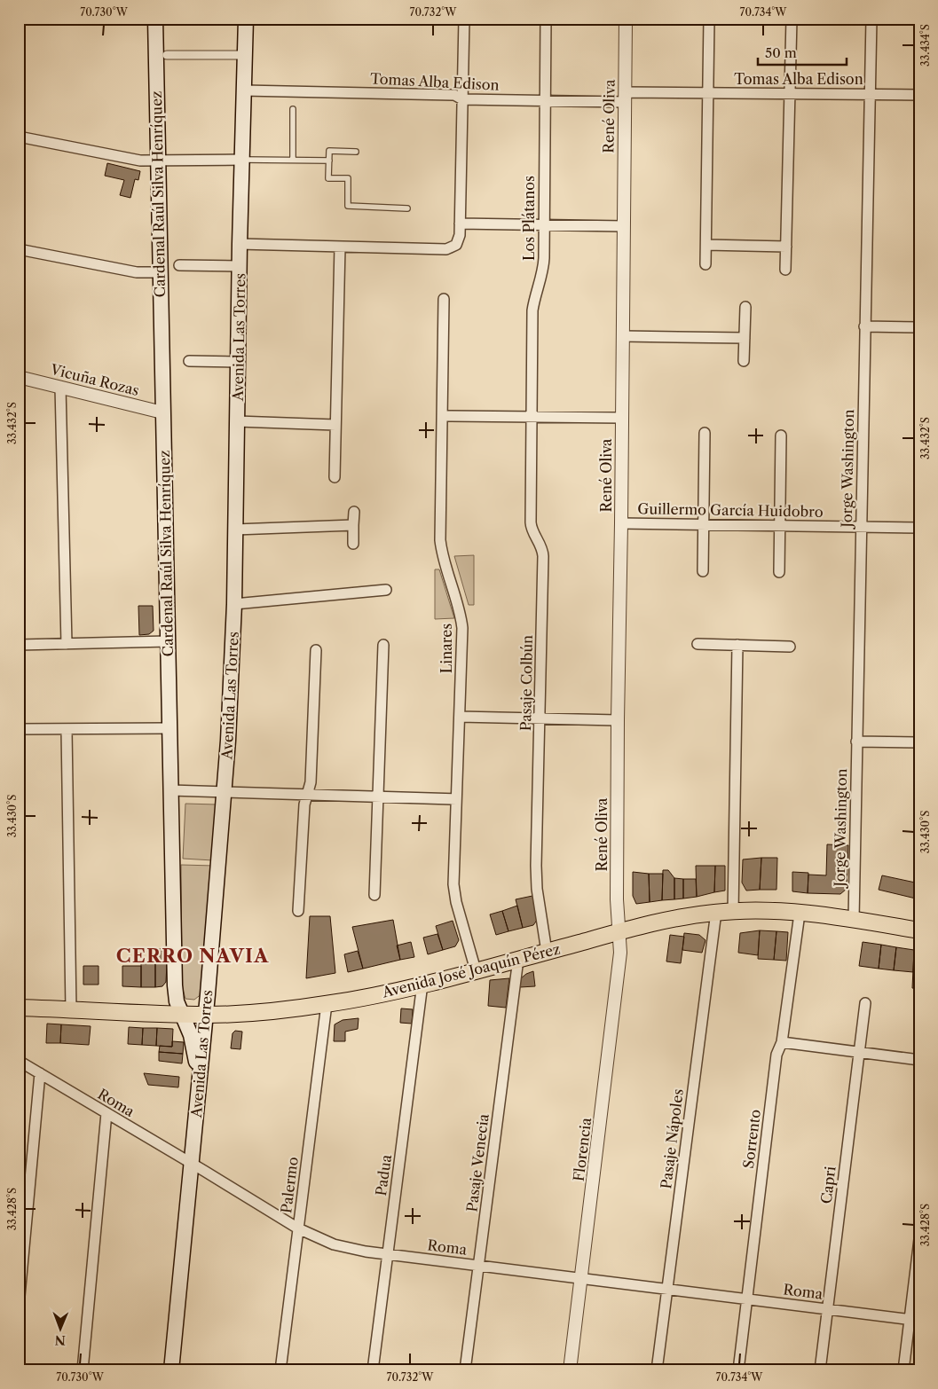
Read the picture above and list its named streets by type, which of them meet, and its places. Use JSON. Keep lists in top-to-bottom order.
{
  "streets": {
    "main road": ["Cardenal Raúl Silva Henríquez", "Avenida Las Torres", "Avenida José Joaquín Pérez"],
    "street": [
      "Tomas Alba Edison",
      "René Oliva",
      "Los Plátanos",
      "Vicuña Rozas",
      "Jorge Washington",
      "Guillermo García Huidobro",
      "Linares",
      "Pasaje Colbún",
      "Roma",
      "Pasaje Nápoles",
      "Sorrento",
      "Florencia",
      "Pasaje Venecia",
      "Padua",
      "Palermo",
      "Capri"
    ]
  },
  "crossings": [
    ["Tomas Alba Edison", "René Oliva"],
    ["Tomas Alba Edison", "Los Plátanos"],
    ["Tomas Alba Edison", "Avenida Las Torres"],
    ["Tomas Alba Edison", "Jorge Washington"],
    ["René Oliva", "Guillermo García Huidobro"],
    ["René Oliva", "Avenida José Joaquín Pérez"],
    ["René Oliva", "Florencia"],
    ["Cardenal Raúl Silva Henríquez", "Avenida Las Torres"],
    ["Cardenal Raúl Silva Henríquez", "Vicuña Rozas"],
    ["Cardenal Raúl Silva Henríquez", "Avenida José Joaquín Pérez"],
    ["Los Plátanos", "Pasaje Colbún"],
    ["Avenida Las Torres", "Avenida José Joaquín Pérez"],
    ["Avenida Las Torres", "Roma"],
    ["Jorge Washington", "Guillermo García Huidobro"],
    ["Jorge Washington", "Avenida José Joaquín Pérez"],
    ["Linares", "Avenida José Joaquín Pérez"],
    ["Pasaje Colbún", "Avenida José Joaquín Pérez"],
    ["Avenida José Joaquín Pérez", "Pasaje Nápoles"],
    ["Avenida José Joaquín Pérez", "Sorrento"],
    ["Avenida José Joaquín Pérez", "Florencia"],
    ["Avenida José Joaquín Pérez", "Pasaje Venecia"],
    ["Avenida José Joaquín Pérez", "Padua"],
    ["Avenida José Joaquín Pérez", "Palermo"],
    ["Roma", "Pasaje Nápoles"],
    ["Roma", "Sorrento"],
    ["Roma", "Florencia"],
    ["Roma", "Pasaje Venecia"],
    ["Roma", "Padua"],
    ["Roma", "Palermo"],
    ["Roma", "Capri"]
  ],
  "districts": ["CERRO NAVIA"],
  "scale_bar": "50 m",
  "north": "bottom",
  "coordinates": [
    "70.730°W",
    "70.732°W",
    "70.734°W",
    "33.434°S",
    "33.432°S",
    "33.430°S",
    "33.428°S"
  ]
}
